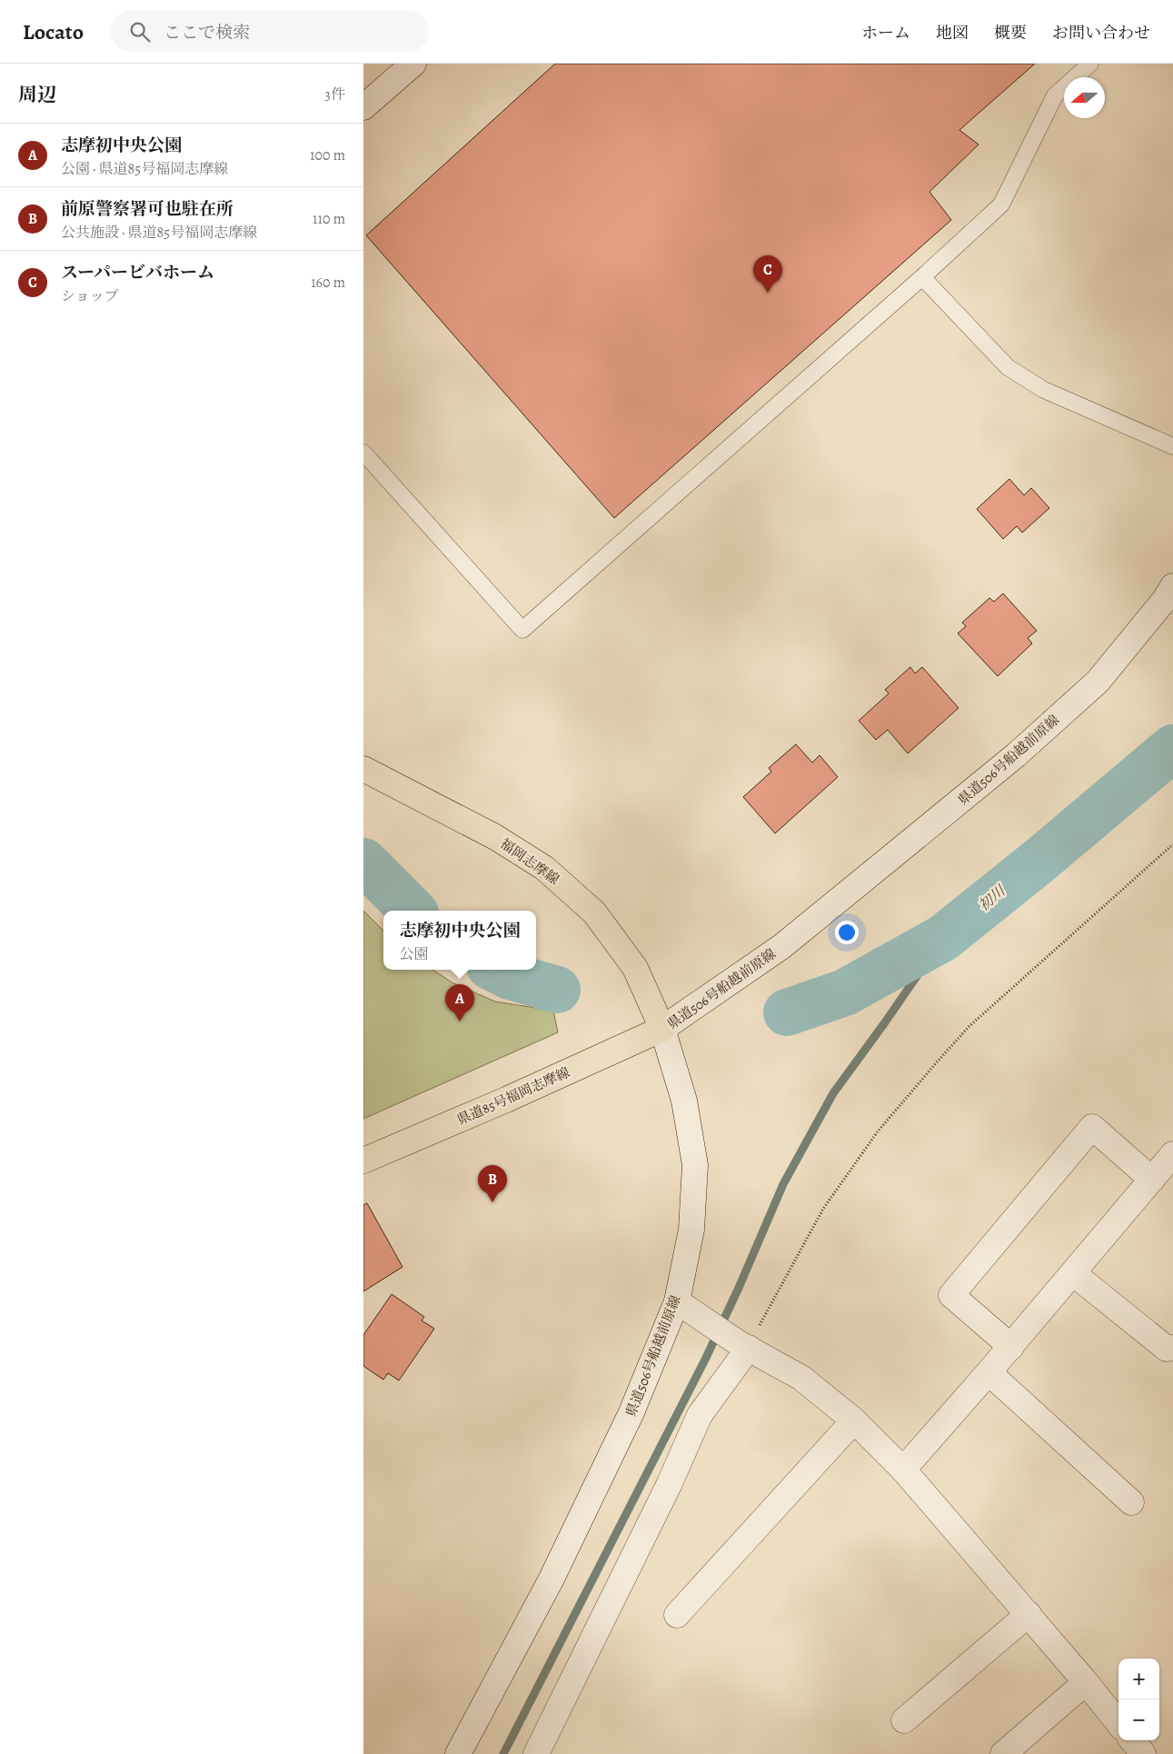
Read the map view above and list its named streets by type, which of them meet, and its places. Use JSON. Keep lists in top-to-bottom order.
{
  "streets": {
    "main road": ["福岡志摩線", "県道85号福岡志摩線"],
    "street": ["県道506号船越前原線"]
  },
  "crossings": [
    ["県道506号船越前原線", "福岡志摩線"],
    ["県道506号船越前原線", "県道85号福岡志摩線"],
    ["福岡志摩線", "県道85号福岡志摩線"]
  ],
  "water": ["初川"],
  "north": "left",
  "page": {
    "header": "Locato",
    "search": "ここで検索",
    "nav": [
      "ホーム",
      "地図",
      "概要",
      "お問い合わせ"
    ],
    "heading": ["周辺", "3件"],
    "list": [
      {
        "mark": "A",
        "name": "志摩初中央公園",
        "note": "公園 · 県道85号福岡志摩線",
        "value": "100 m"
      },
      {
        "mark": "B",
        "name": "前原警察署可也駐在所",
        "note": "公共施設 · 県道85号福岡志摩線",
        "value": "110 m"
      },
      {
        "mark": "C",
        "name": "スーパービバホーム",
        "note": "ショップ",
        "value": "160 m"
      }
    ],
    "pins": ["C", "A", "B"],
    "popup": ["志摩初中央公園", "公園"],
    "map_buttons": ["+", "−"]
  }
}
